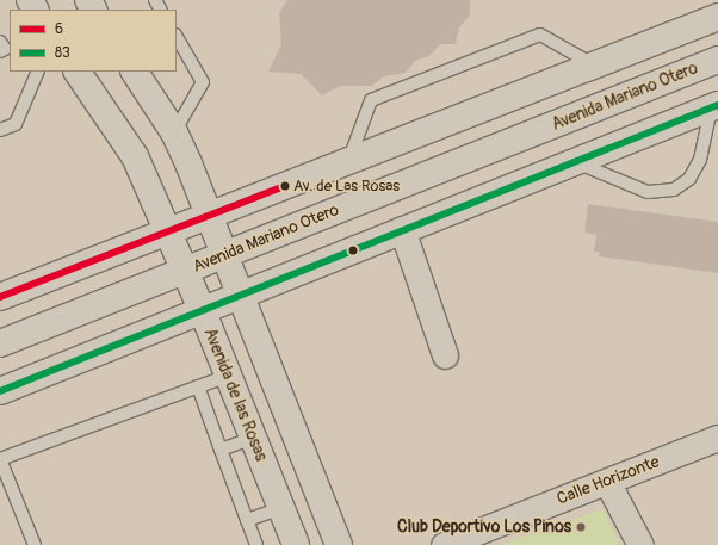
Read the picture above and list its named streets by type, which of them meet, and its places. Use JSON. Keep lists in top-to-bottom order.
{
  "streets": {
    "main road": ["Avenida Mariano Otero", "Avenida de las Rosas"],
    "street": ["Calle Horizonte"]
  },
  "crossings": [
    ["Avenida Mariano Otero", "Avenida de las Rosas"]
  ],
  "places": ["Av. de Las Rosas", "Club Deportivo Los Pinos"],
  "lines": ["transit line 83", "transit line 6"],
  "legend": ["6", "83"]
}
